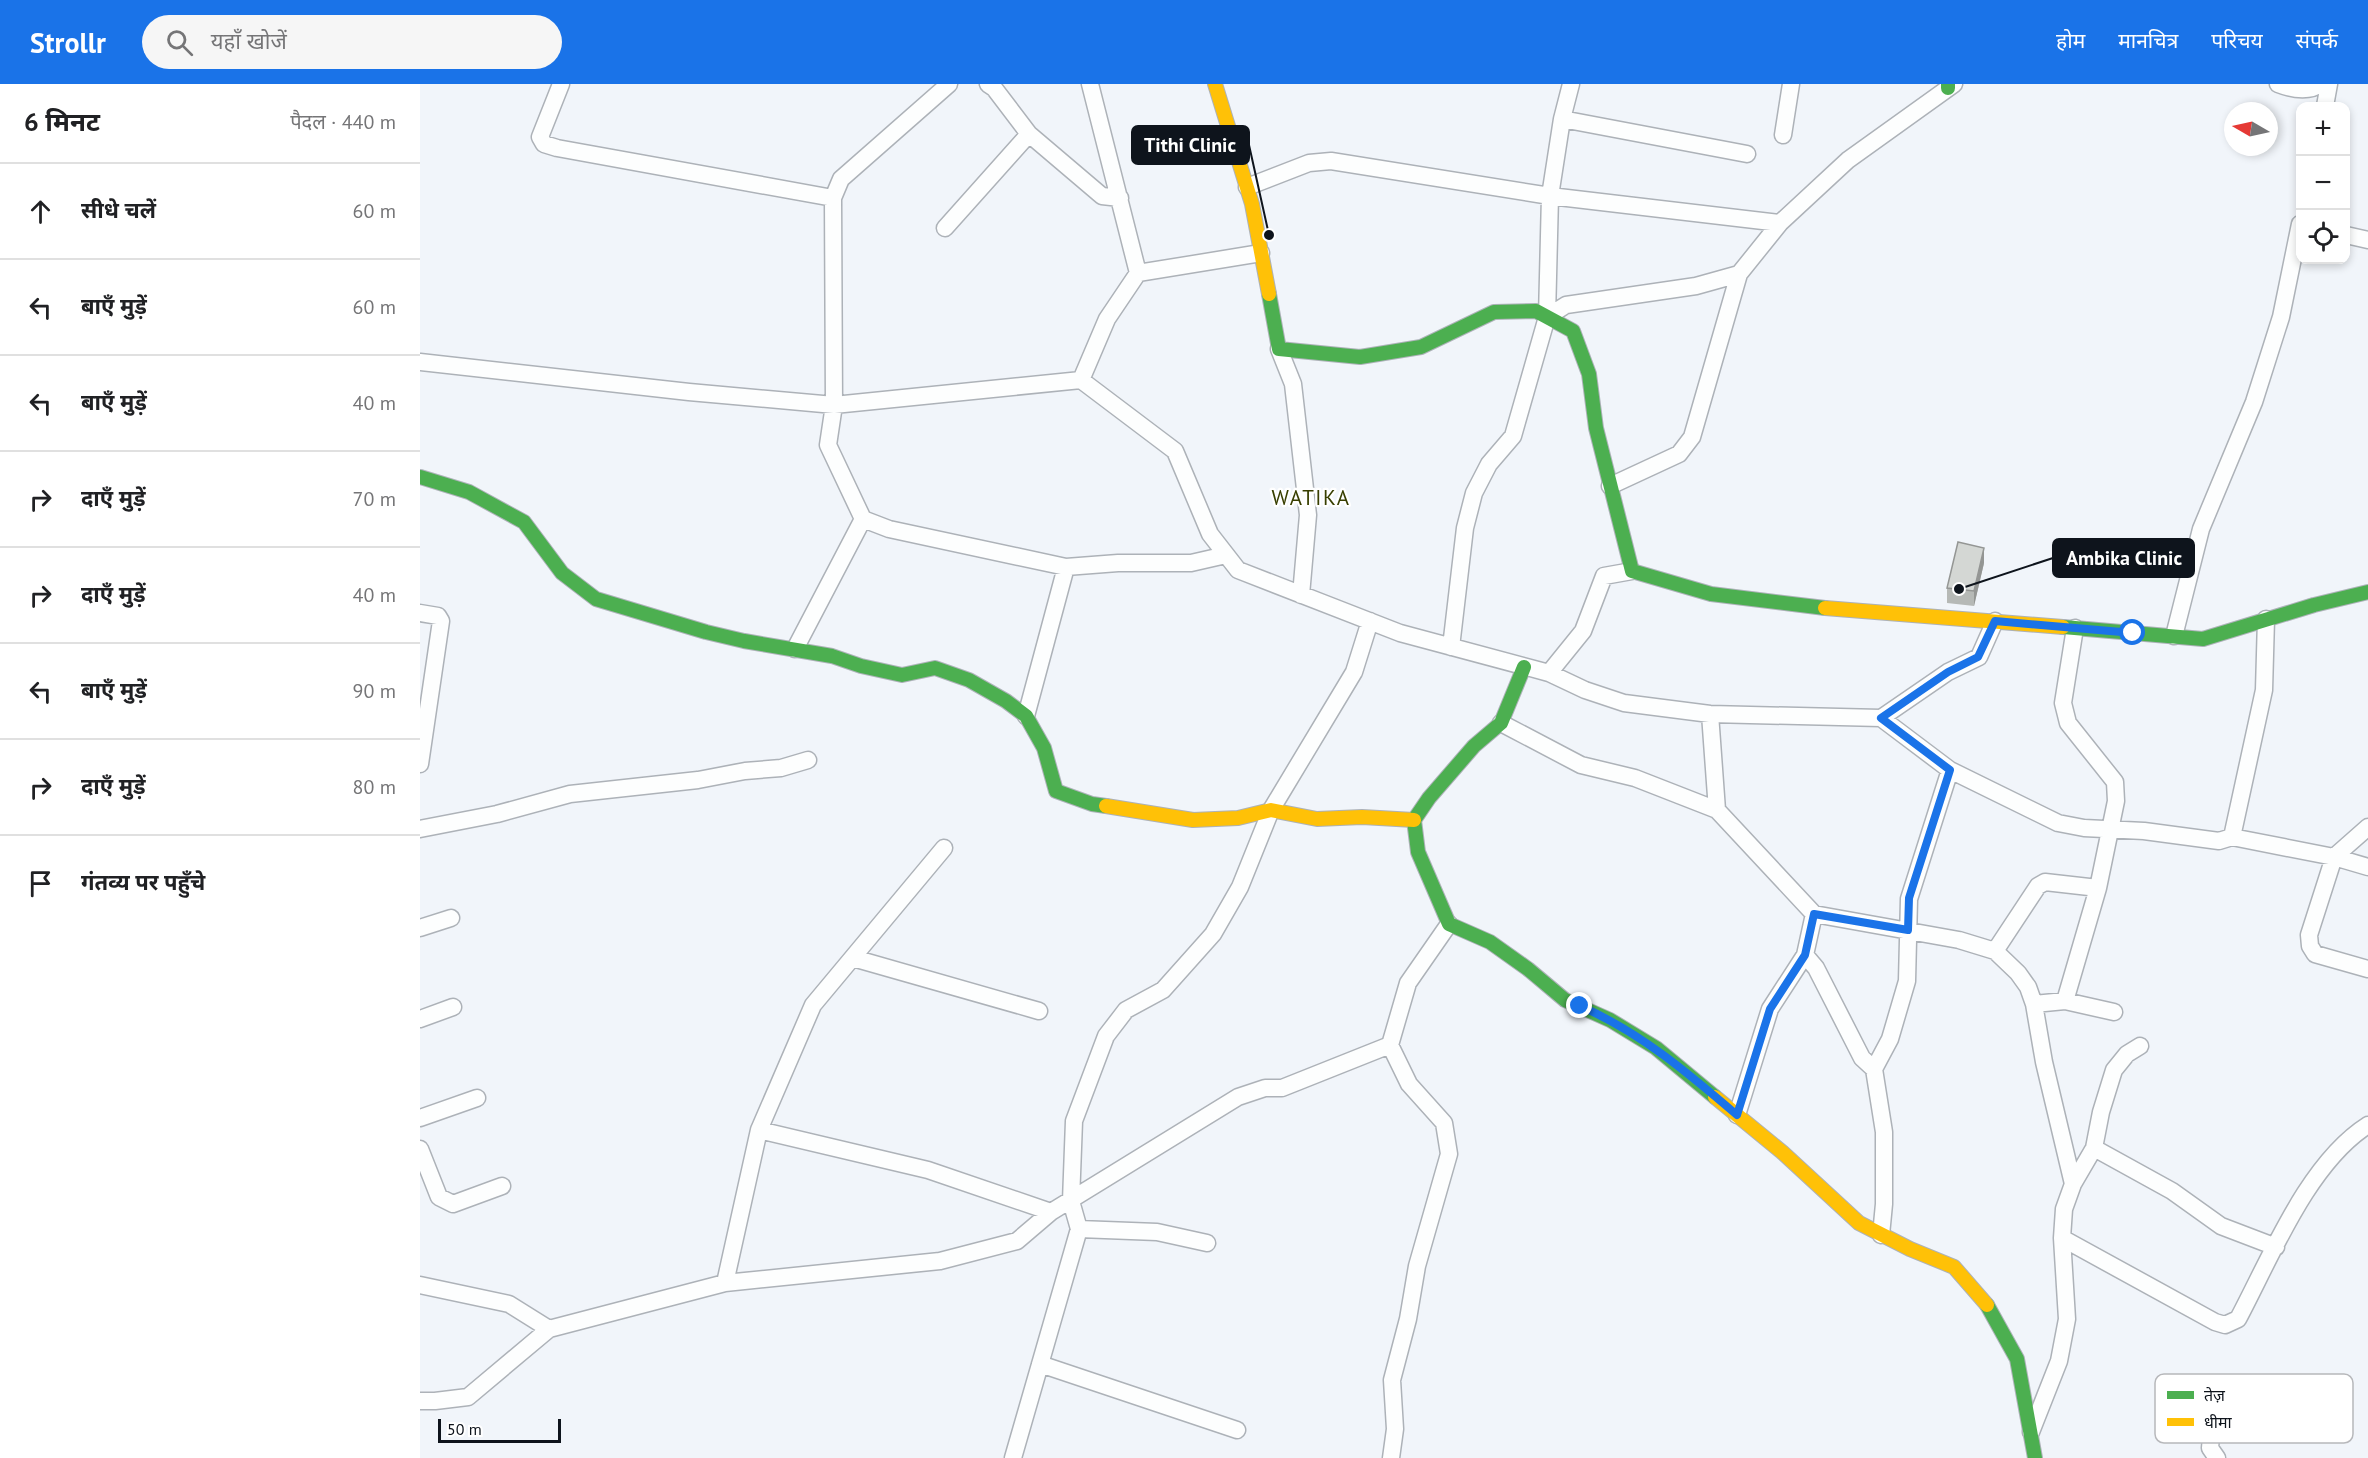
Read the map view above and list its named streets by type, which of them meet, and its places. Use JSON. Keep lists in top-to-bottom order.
{
  "districts": ["WATIKA"],
  "places": ["Tithi Clinic", "Ambika Clinic"],
  "legend": ["तेज़", "धीमा"],
  "scale_bar": "50 m",
  "north": "left",
  "page": {
    "header": "Strollr",
    "search": "यहाँ खोजें",
    "nav": [
      "होम",
      "मानचित्र",
      "परिचय",
      "संपर्क"
    ],
    "heading": ["6 मिनट", "पैदल · 440 m"],
    "map_buttons": ["+", "−"],
    "list": [
      ["सीधे चलें", "60 m"],
      ["बाएँ मुड़ें", "60 m"],
      ["बाएँ मुड़ें", "40 m"],
      ["दाएँ मुड़ें", "70 m"],
      ["दाएँ मुड़ें", "40 m"],
      ["बाएँ मुड़ें", "90 m"],
      ["दाएँ मुड़ें", "80 m"],
      "गंतव्य पर पहुँचे"
    ],
    "scale": "50 m"
  }
}
